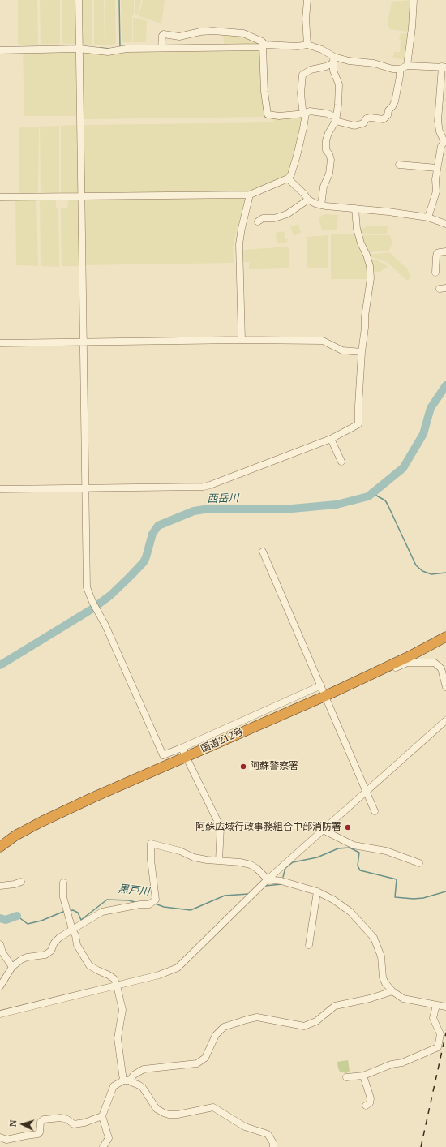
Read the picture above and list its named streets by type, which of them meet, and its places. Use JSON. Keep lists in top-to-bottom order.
{
  "streets": {
    "highway": ["国道212号"]
  },
  "water": ["西岳川", "黒戸川"],
  "places": ["阿蘇警察署", "阿蘇広域行政事務組合中部消防署"],
  "north": "left"
}
